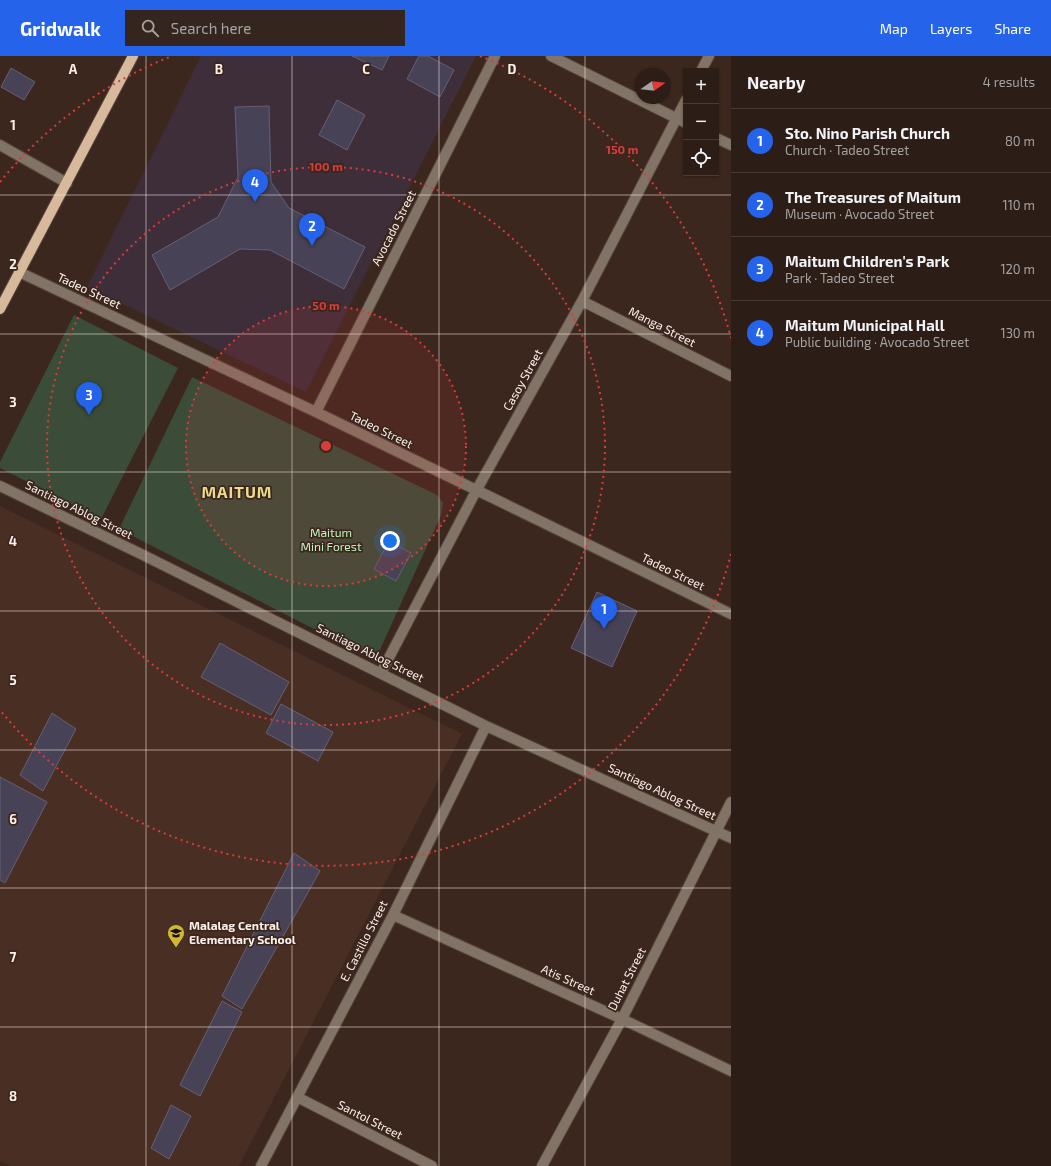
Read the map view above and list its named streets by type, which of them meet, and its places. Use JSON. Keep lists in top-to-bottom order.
{
  "streets": {
    "street": [
      "Avocado Street",
      "Tadeo Street",
      "Manga Street",
      "Casoy Street",
      "Santiago Ablog Street",
      "E. Castillo Street",
      "Duhat Street",
      "Atis Street",
      "Santol Street"
    ]
  },
  "crossings": [
    ["Avocado Street", "Tadeo Street"],
    ["Tadeo Street", "Casoy Street"],
    ["Manga Street", "Casoy Street"],
    ["Casoy Street", "Santiago Ablog Street"],
    ["Santiago Ablog Street", "E. Castillo Street"],
    ["Santiago Ablog Street", "Duhat Street"],
    ["E. Castillo Street", "Atis Street"],
    ["E. Castillo Street", "Santol Street"],
    ["Duhat Street", "Atis Street"]
  ],
  "districts": ["MAITUM"],
  "parks": ["Maitum Mini Forest"],
  "places": {
    "school or university": ["Malalag Central Elementary School"]
  },
  "north": "right",
  "page": {
    "header": "Gridwalk",
    "search": "Search here",
    "nav": ["Map", "Layers", "Share"],
    "heading": ["Nearby", "4 results"],
    "map_buttons": ["+", "−"],
    "list": [
      {
        "mark": "1",
        "name": "Sto. Nino Parish Church",
        "note": "Church · Tadeo Street",
        "value": "80 m"
      },
      {
        "mark": "2",
        "name": "The Treasures of Maitum",
        "note": "Museum · Avocado Street",
        "value": "110 m"
      },
      {
        "mark": "3",
        "name": "Maitum Children's Park",
        "note": "Park · Tadeo Street",
        "value": "120 m"
      },
      {
        "mark": "4",
        "name": "Maitum Municipal Hall",
        "note": "Public building · Avocado Street",
        "value": "130 m"
      }
    ],
    "pins": [
      "4",
      "2",
      "3",
      "1"
    ]
  },
  "grid": {
    "columns": [
      "A",
      "B",
      "C",
      "D"
    ],
    "rows": [
      "1",
      "2",
      "3",
      "4",
      "5",
      "6",
      "7",
      "8"
    ]
  },
  "rings": ["150 m", "100 m", "50 m"]
}
